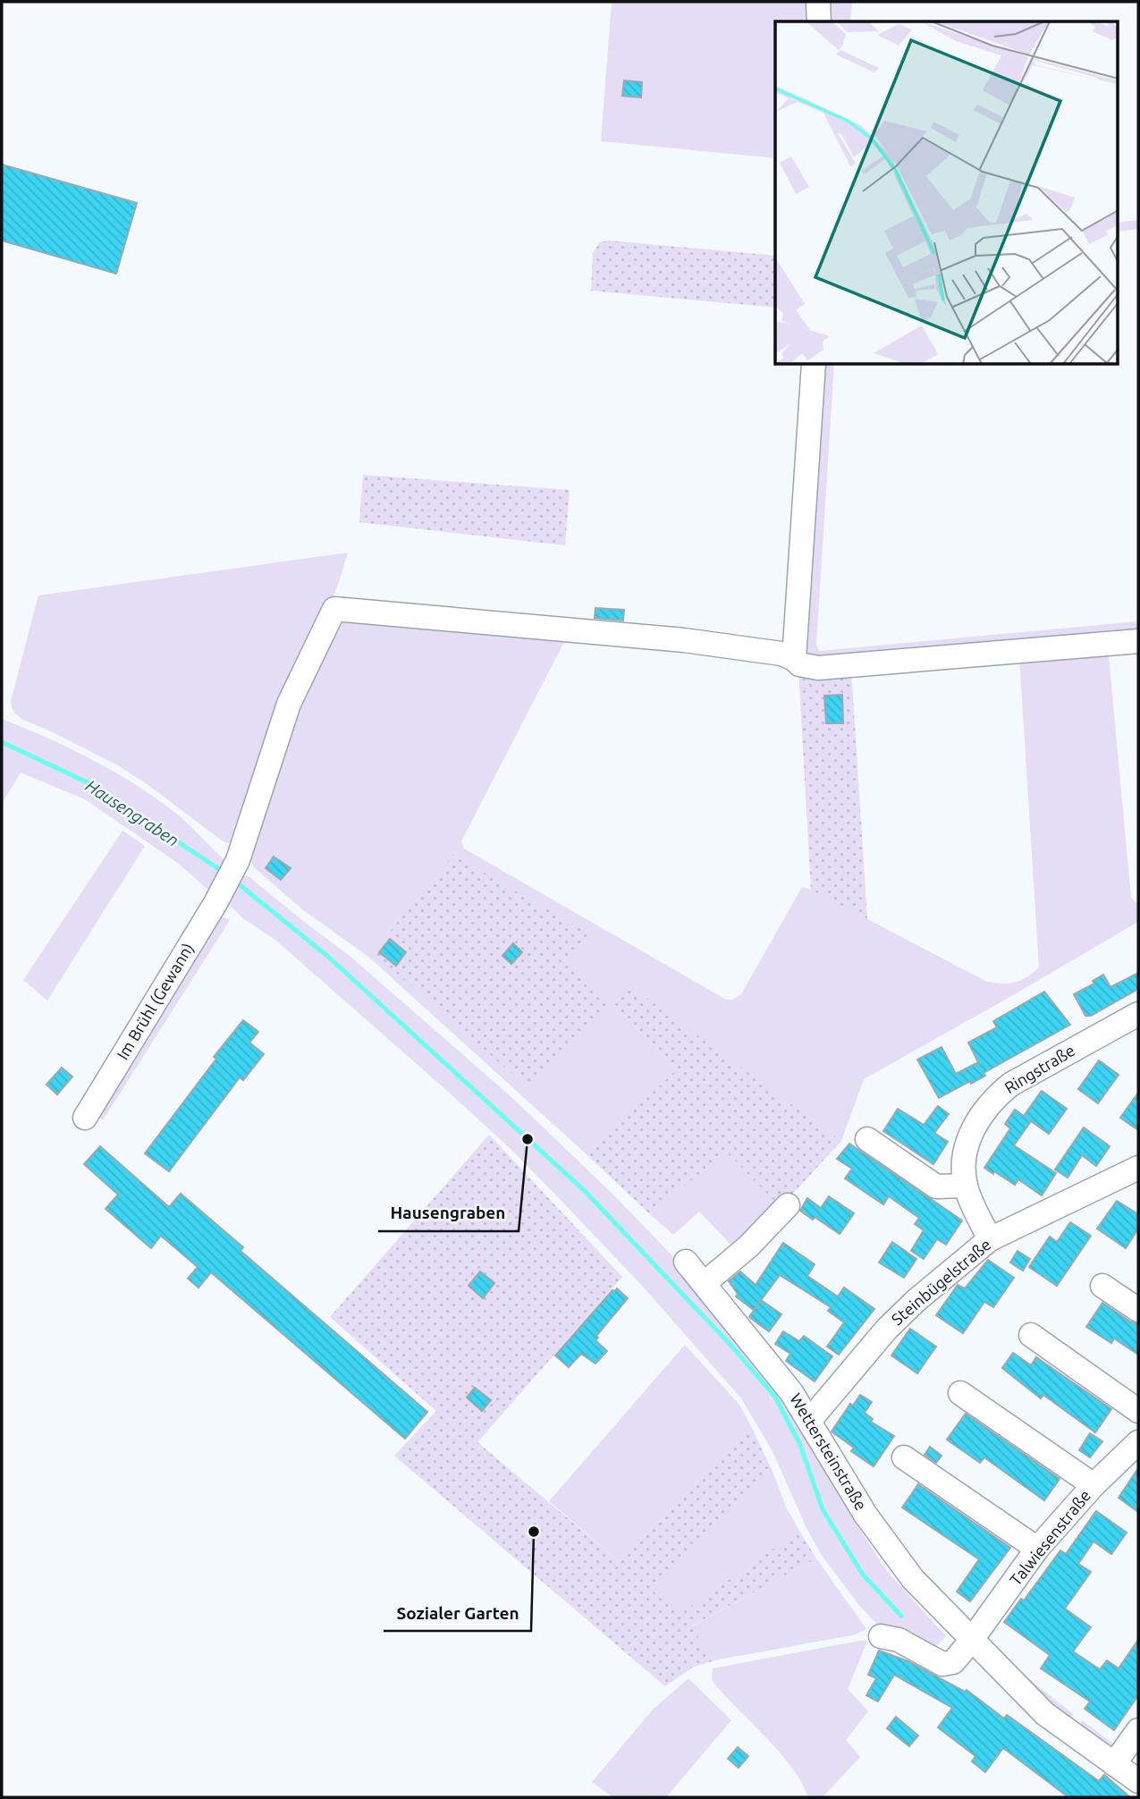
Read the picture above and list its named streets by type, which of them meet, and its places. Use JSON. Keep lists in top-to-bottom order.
{
  "streets": {
    "street": [
      "Im Brühl (Gewann)",
      "Ringstraße",
      "Steinbügelstraße",
      "Wettersteinstraße",
      "Talwiesenstraße"
    ]
  },
  "crossings": [
    ["Ringstraße", "Steinbügelstraße"],
    ["Steinbügelstraße", "Wettersteinstraße"],
    ["Wettersteinstraße", "Talwiesenstraße"]
  ],
  "water": ["Hausengraben"],
  "places": ["Hausengraben", "Sozialer Garten"]
}
